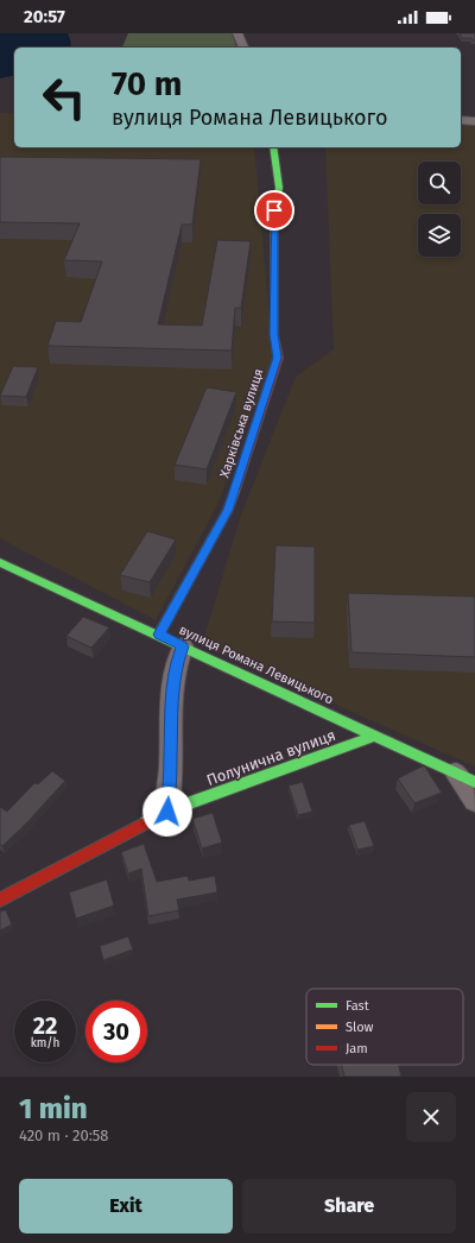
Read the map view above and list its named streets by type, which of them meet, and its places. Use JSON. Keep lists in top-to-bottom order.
{
  "streets": {
    "street": ["Харківська вулиця", "вулиця Романа Левицького", "Полунична вулиця"]
  },
  "crossings": [
    ["Харківська вулиця", "вулиця Романа Левицького"],
    ["вулиця Романа Левицького", "Полунична вулиця"]
  ],
  "legend": ["Fast", "Slow", "Jam"],
  "page": {
    "status": "20:57",
    "turn": ["70 m", "вулиця Романа Левицького"],
    "speed": "22 km/h",
    "limit": "30",
    "heading": ["1 min", "420 m · 20:58"],
    "buttons": ["Exit", "Share"]
  }
}
